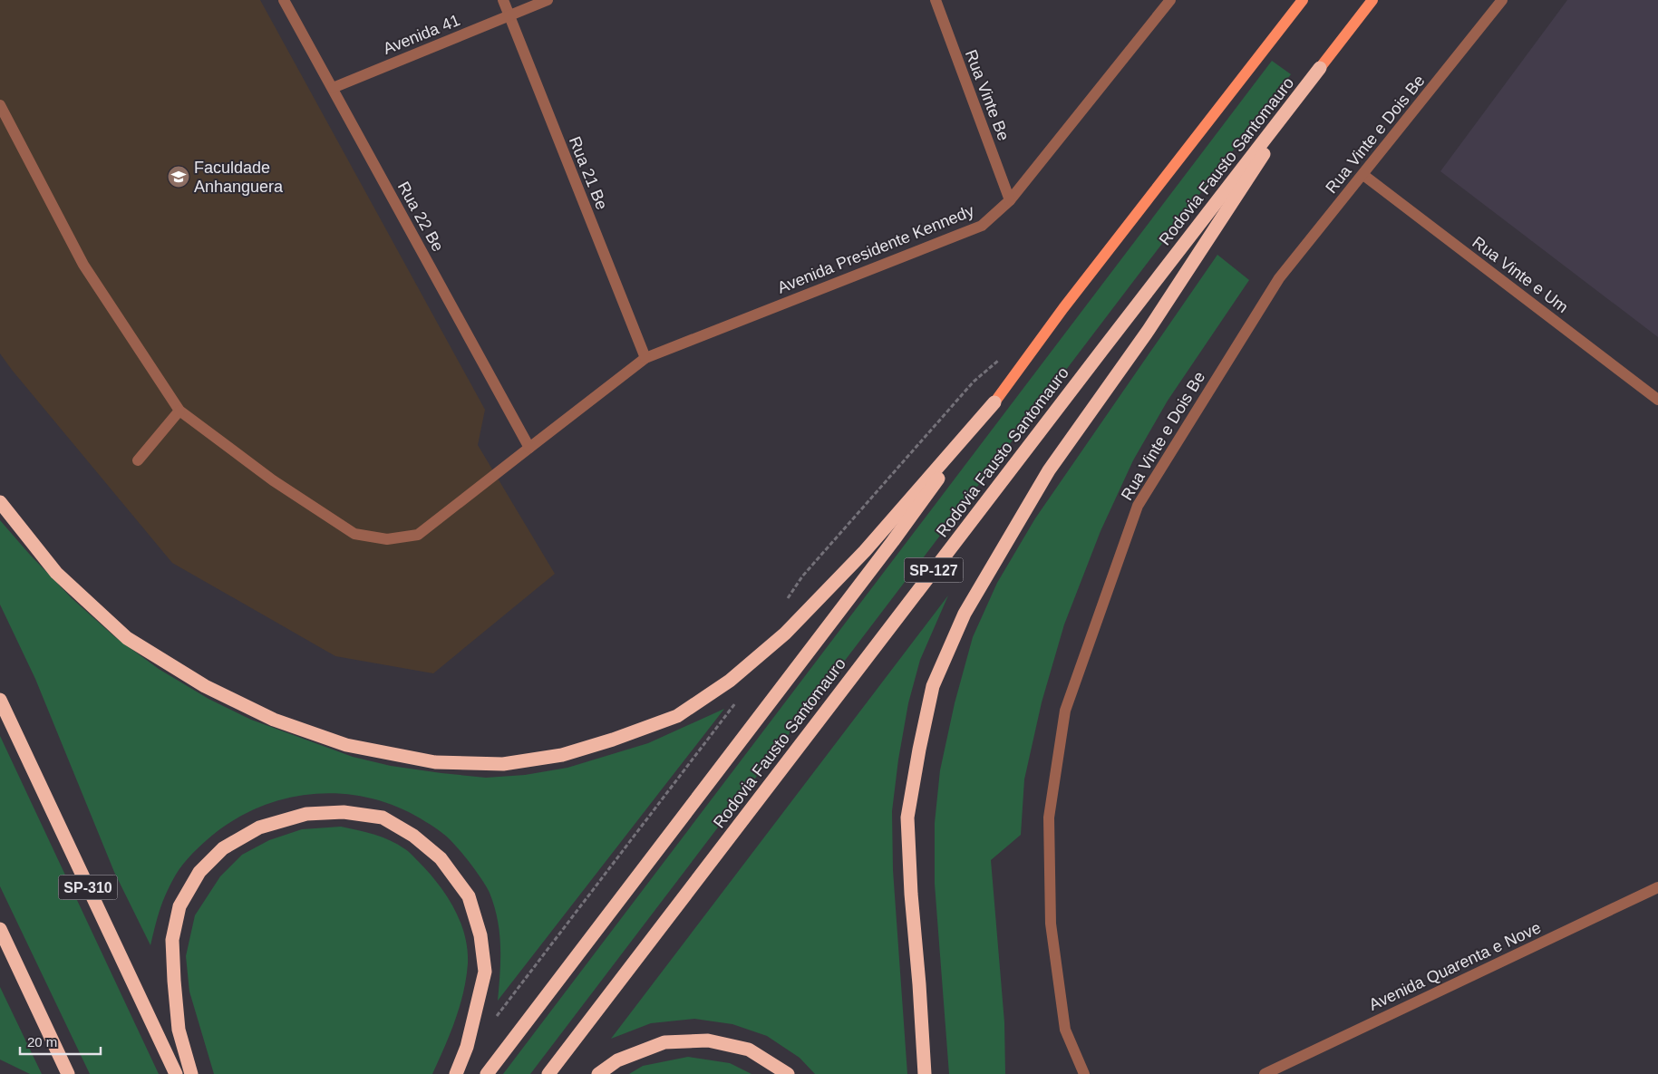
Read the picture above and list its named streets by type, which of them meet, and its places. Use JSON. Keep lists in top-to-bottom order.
{
  "streets": {
    "highway": ["Rodovia Fausto Santomauro", "SP-127", "SP-310"],
    "street": [
      "Avenida 41",
      "Rua Vinte Be",
      "Rua Vinte e Dois Be",
      "Rua 21 Be",
      "Rua 22 Be",
      "Avenida Presidente Kennedy",
      "Rua Vinte e Um",
      "Avenida Quarenta e Nove"
    ]
  },
  "crossings": [
    ["Avenida 41", "Rua 21 Be"],
    ["Avenida 41", "Rua 22 Be"],
    ["Rua Vinte Be", "Avenida Presidente Kennedy"],
    ["Rua Vinte e Dois Be", "Rua Vinte e Um"],
    ["Rua 21 Be", "Avenida Presidente Kennedy"],
    ["Rua 22 Be", "Avenida Presidente Kennedy"]
  ],
  "places": {
    "school or university": ["Faculdade Anhanguera"]
  },
  "scale_bar": "20 m"
}
